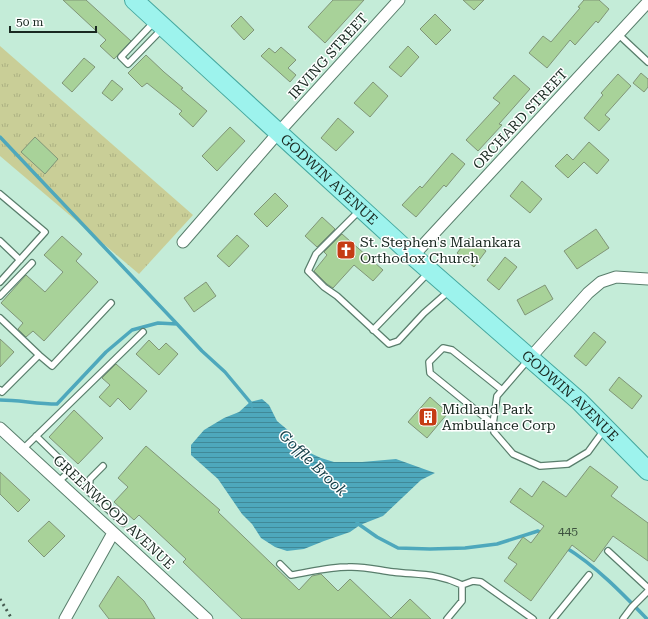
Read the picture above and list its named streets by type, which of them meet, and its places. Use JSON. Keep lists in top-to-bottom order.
{
  "streets": {
    "main road": ["GODWIN AVENUE"],
    "street": ["IRVING STREET", "ORCHARD STREET", "GREENWOOD AVENUE"]
  },
  "crossings": [
    ["IRVING STREET", "GODWIN AVENUE"],
    ["ORCHARD STREET", "GODWIN AVENUE"]
  ],
  "water": ["Goffle Brook"],
  "places": {
    "church": ["St. Stephen's Malankara Orthodox Church"],
    "building": ["Midland Park Ambulance Corp"]
  },
  "house_numbers": ["445"],
  "scale_bar": "50 m"
}
